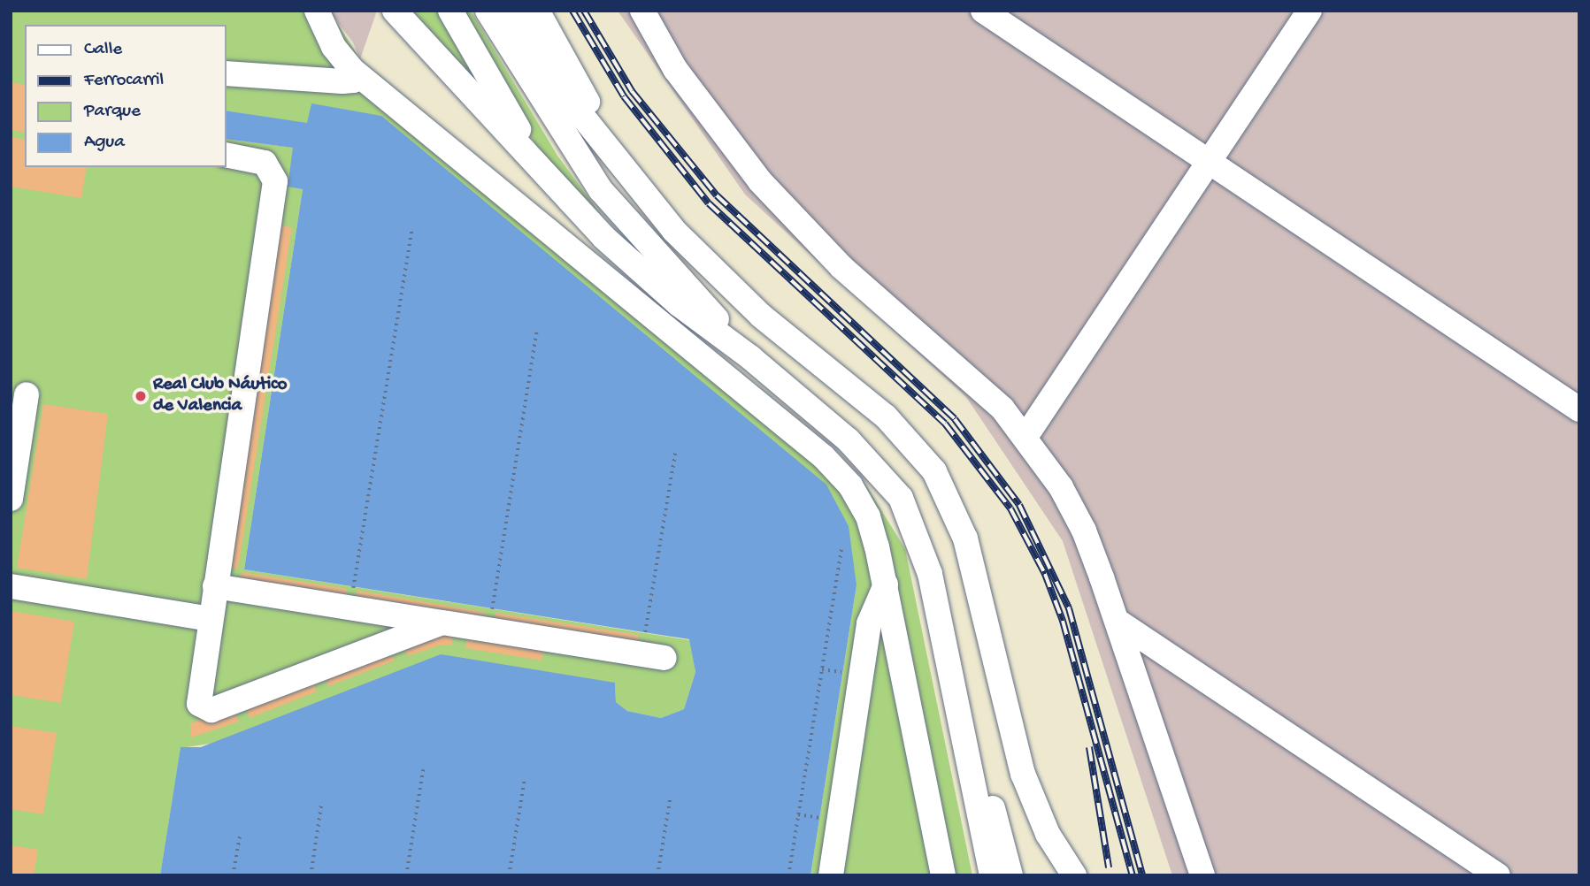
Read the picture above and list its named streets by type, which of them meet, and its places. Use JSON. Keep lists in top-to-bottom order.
{
  "places": ["Real Club Náutico de Valencia"],
  "legend": [
    "Calle",
    "Ferrocarril",
    "Parque",
    "Agua"
  ]
}
